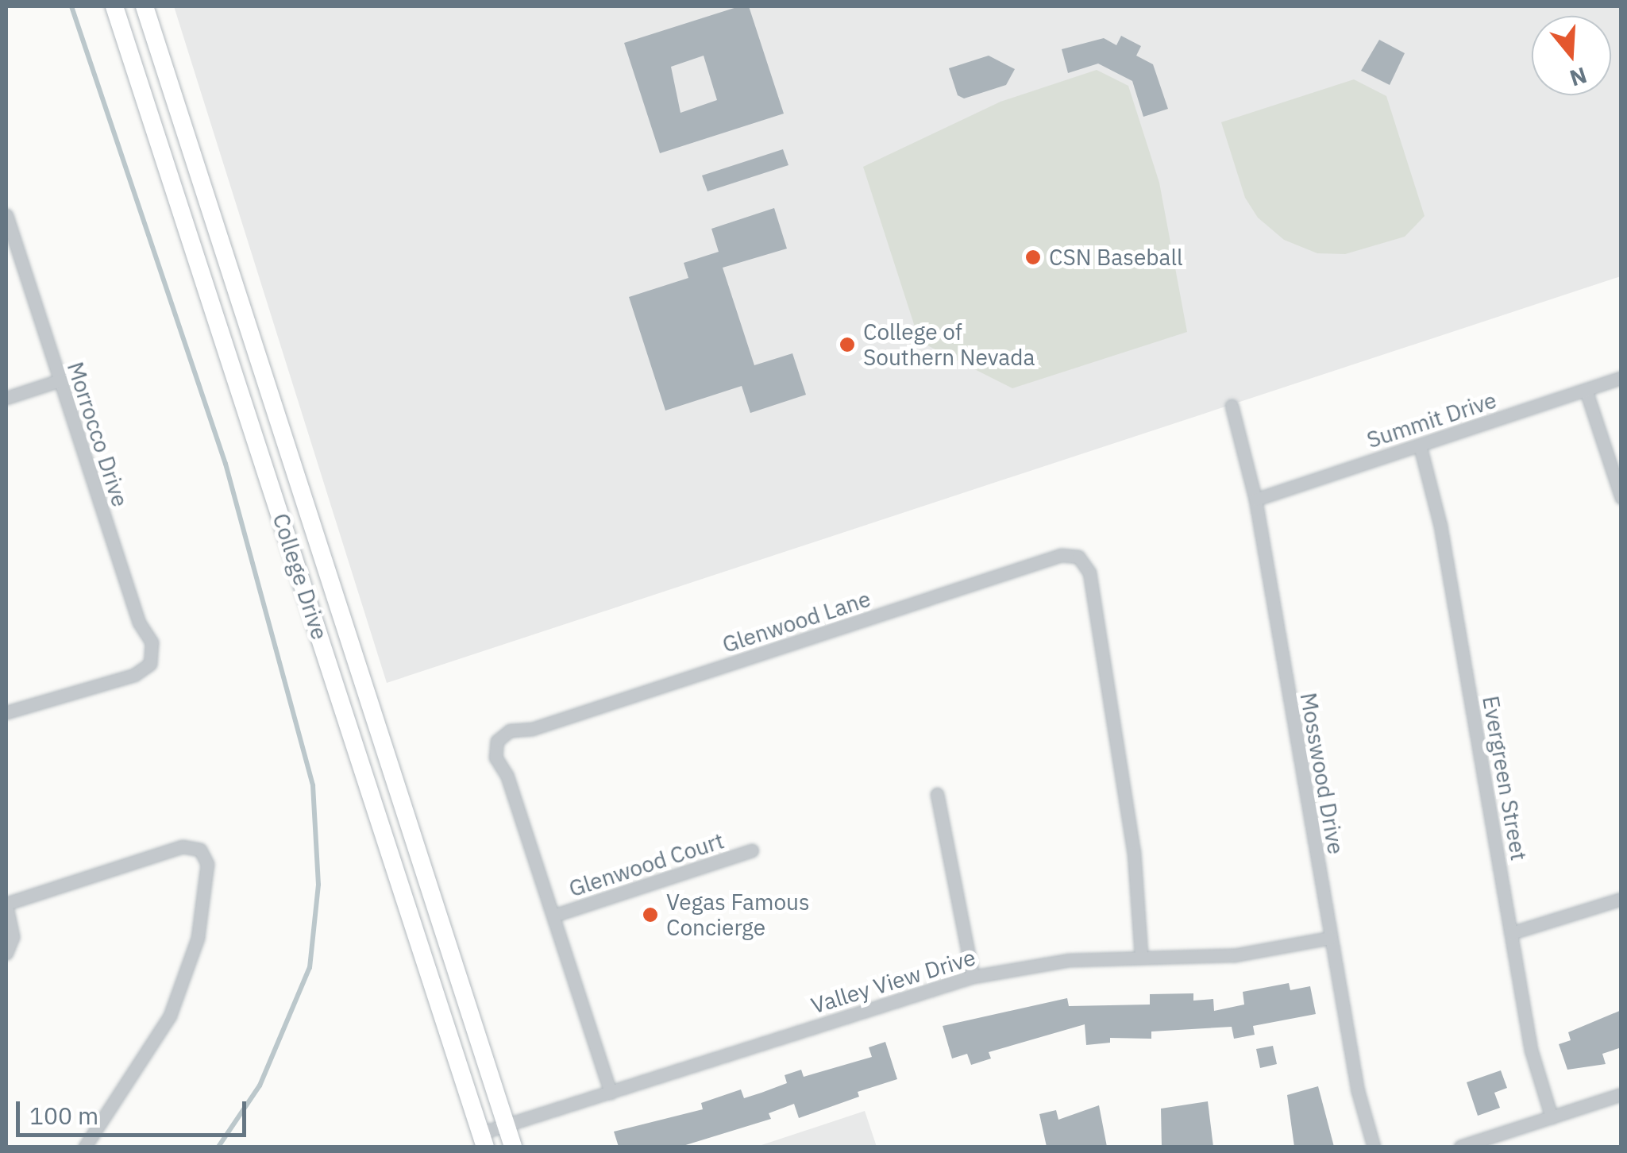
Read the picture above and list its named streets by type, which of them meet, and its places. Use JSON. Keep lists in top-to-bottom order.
{
  "streets": {
    "main road": ["College Drive"],
    "street": [
      "Summit Drive",
      "Morrocco Drive",
      "Glenwood Lane",
      "Mosswood Drive",
      "Evergreen Street",
      "Glenwood Court",
      "Valley View Drive"
    ]
  },
  "crossings": [
    ["Summit Drive", "Mosswood Drive"],
    ["Summit Drive", "Evergreen Street"],
    ["College Drive", "Valley View Drive"],
    ["Glenwood Lane", "Glenwood Court"],
    ["Glenwood Lane", "Valley View Drive"],
    ["Mosswood Drive", "Valley View Drive"]
  ],
  "places": ["CSN Baseball", "College of Southern Nevada", "Vegas Famous Concierge"],
  "scale_bar": "100 m",
  "north": "bottom"
}
